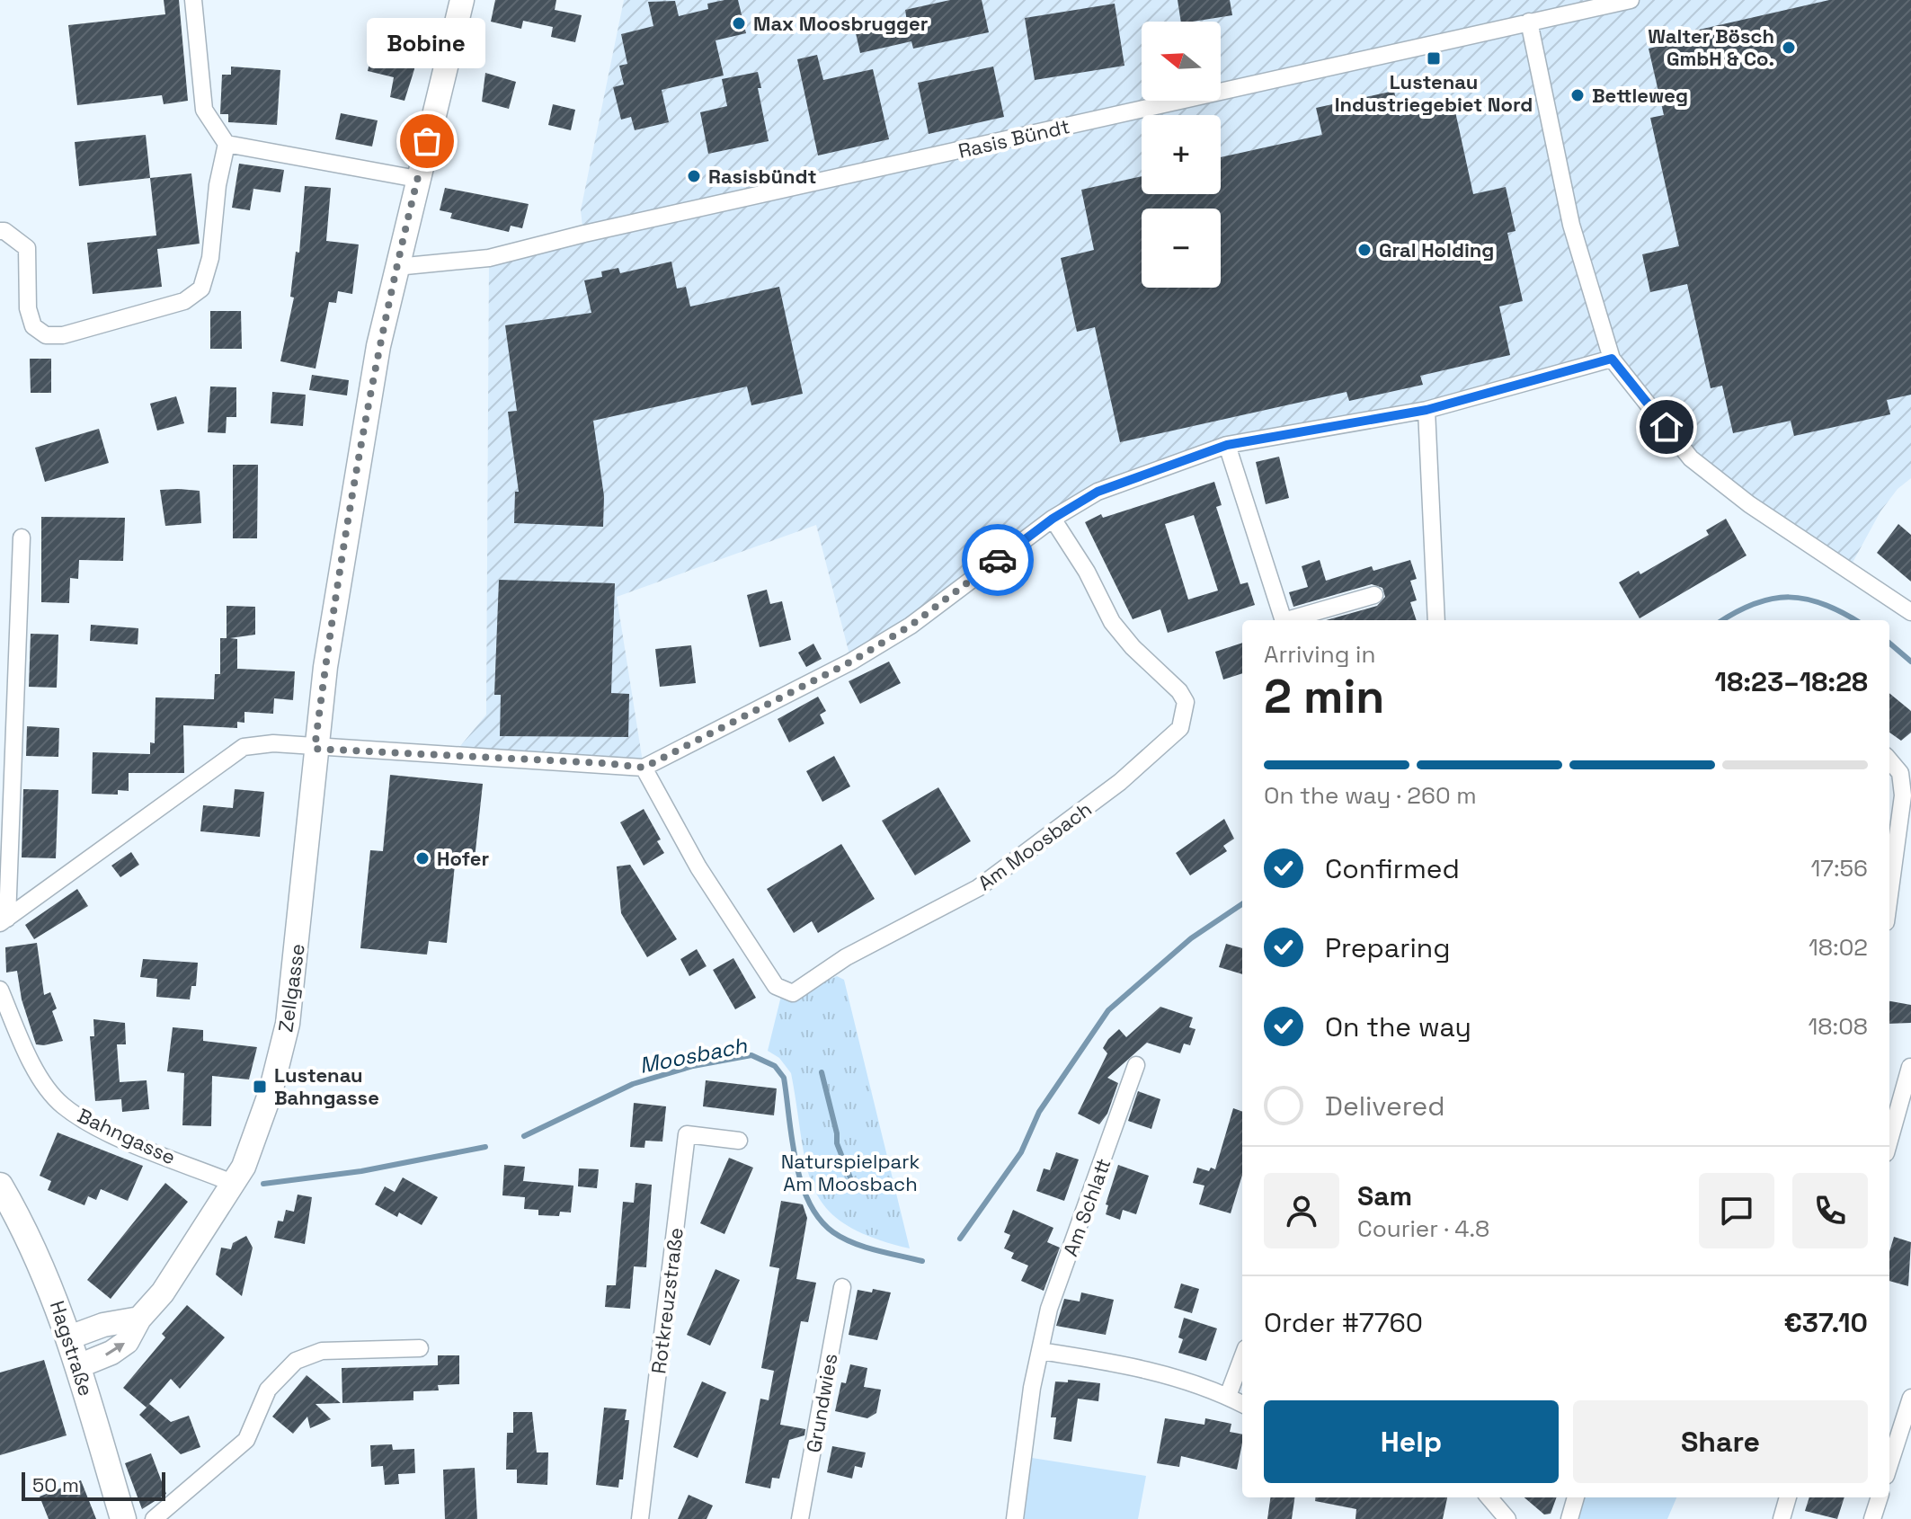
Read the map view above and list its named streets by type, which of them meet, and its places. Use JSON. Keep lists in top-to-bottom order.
{
  "streets": {
    "main road": ["Zellgasse", "Hagstraße"],
    "street": [
      "Rasis Bündt",
      "Am Moosbach",
      "Bahngasse",
      "Am Schlatt",
      "Rotkreuzstraße",
      "Grundwies"
    ]
  },
  "crossings": [
    ["Rasis Bündt", "Zellgasse"],
    ["Zellgasse", "Bahngasse"],
    ["Zellgasse", "Hagstraße"]
  ],
  "water": ["Moosbach"],
  "parks": ["Naturspielpark Am Moosbach"],
  "places": {
    "other": [
      "Max Moosbrugger",
      "Walter Bösch GmbH & Co.",
      "Bettleweg",
      "Bobine",
      "Rasisbündt",
      "Gral Holding",
      "Hofer"
    ],
    "transit": ["Lustenau Industriegebiet Nord", "Lustenau Bahngasse"]
  },
  "scale_bar": "50 m",
  "north": "left",
  "page": {
    "bubble": "Bobine",
    "map_buttons": ["+", "−"],
    "heading": ["2 min", "Arriving in", "18:23–18:28"],
    "panel": [
      "Sam",
      "Courier · 4.8",
      "Order #7760",
      "€37.10"
    ],
    "bar": "On the way · 260 m",
    "list": [
      ["Confirmed", "17:56"],
      ["Preparing", "18:02"],
      ["On the way", "18:08"],
      "Delivered"
    ],
    "buttons": ["Help", "Share"],
    "scale": "50 m"
  }
}
